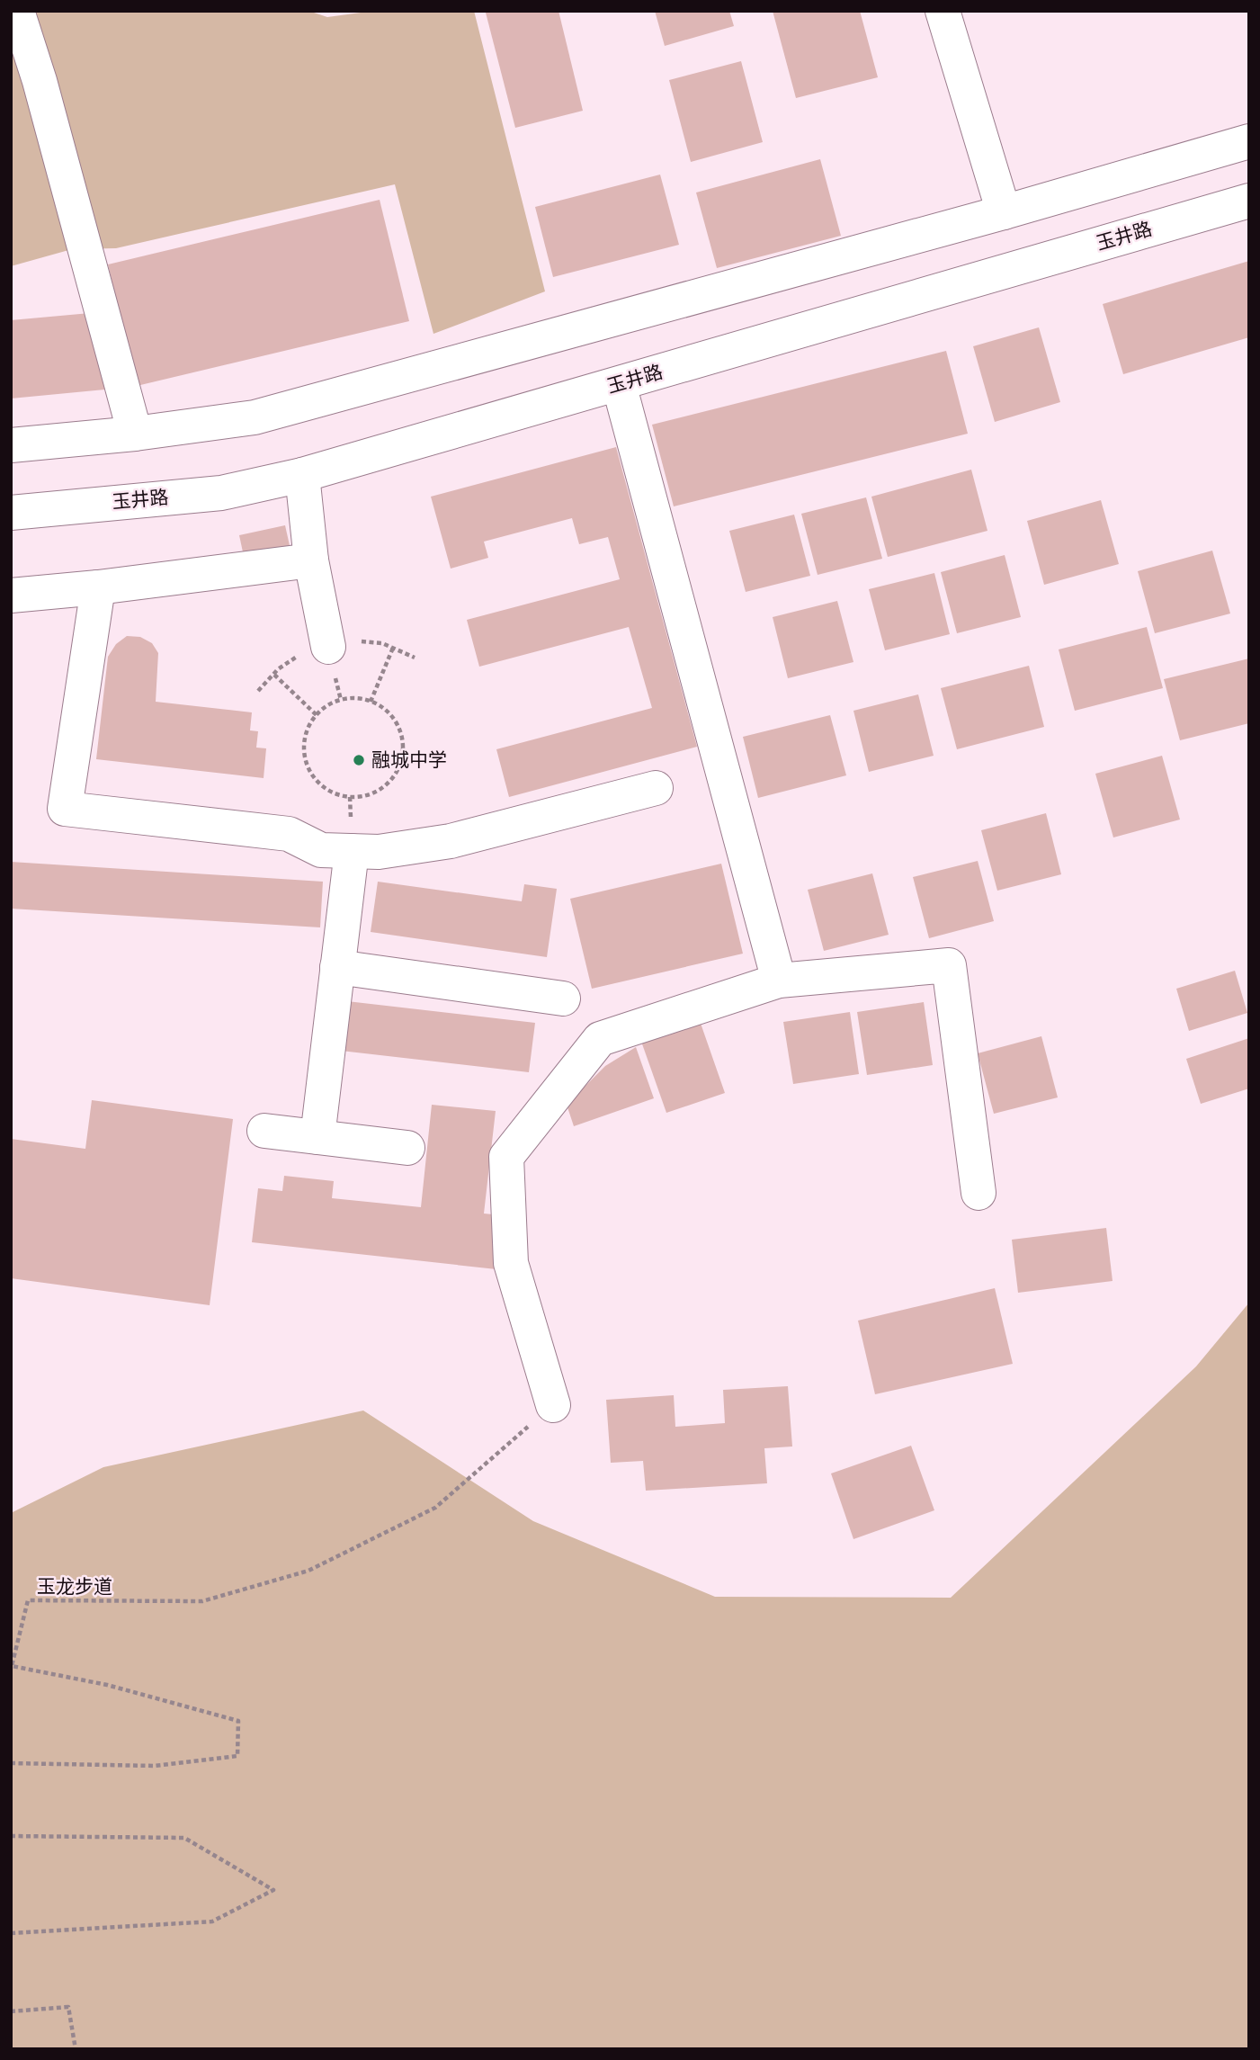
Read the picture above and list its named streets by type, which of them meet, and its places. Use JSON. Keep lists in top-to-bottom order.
{
  "streets": {
    "street": ["玉井路"],
    "path": ["玉龙步道"]
  },
  "places": ["融城中学"]
}
